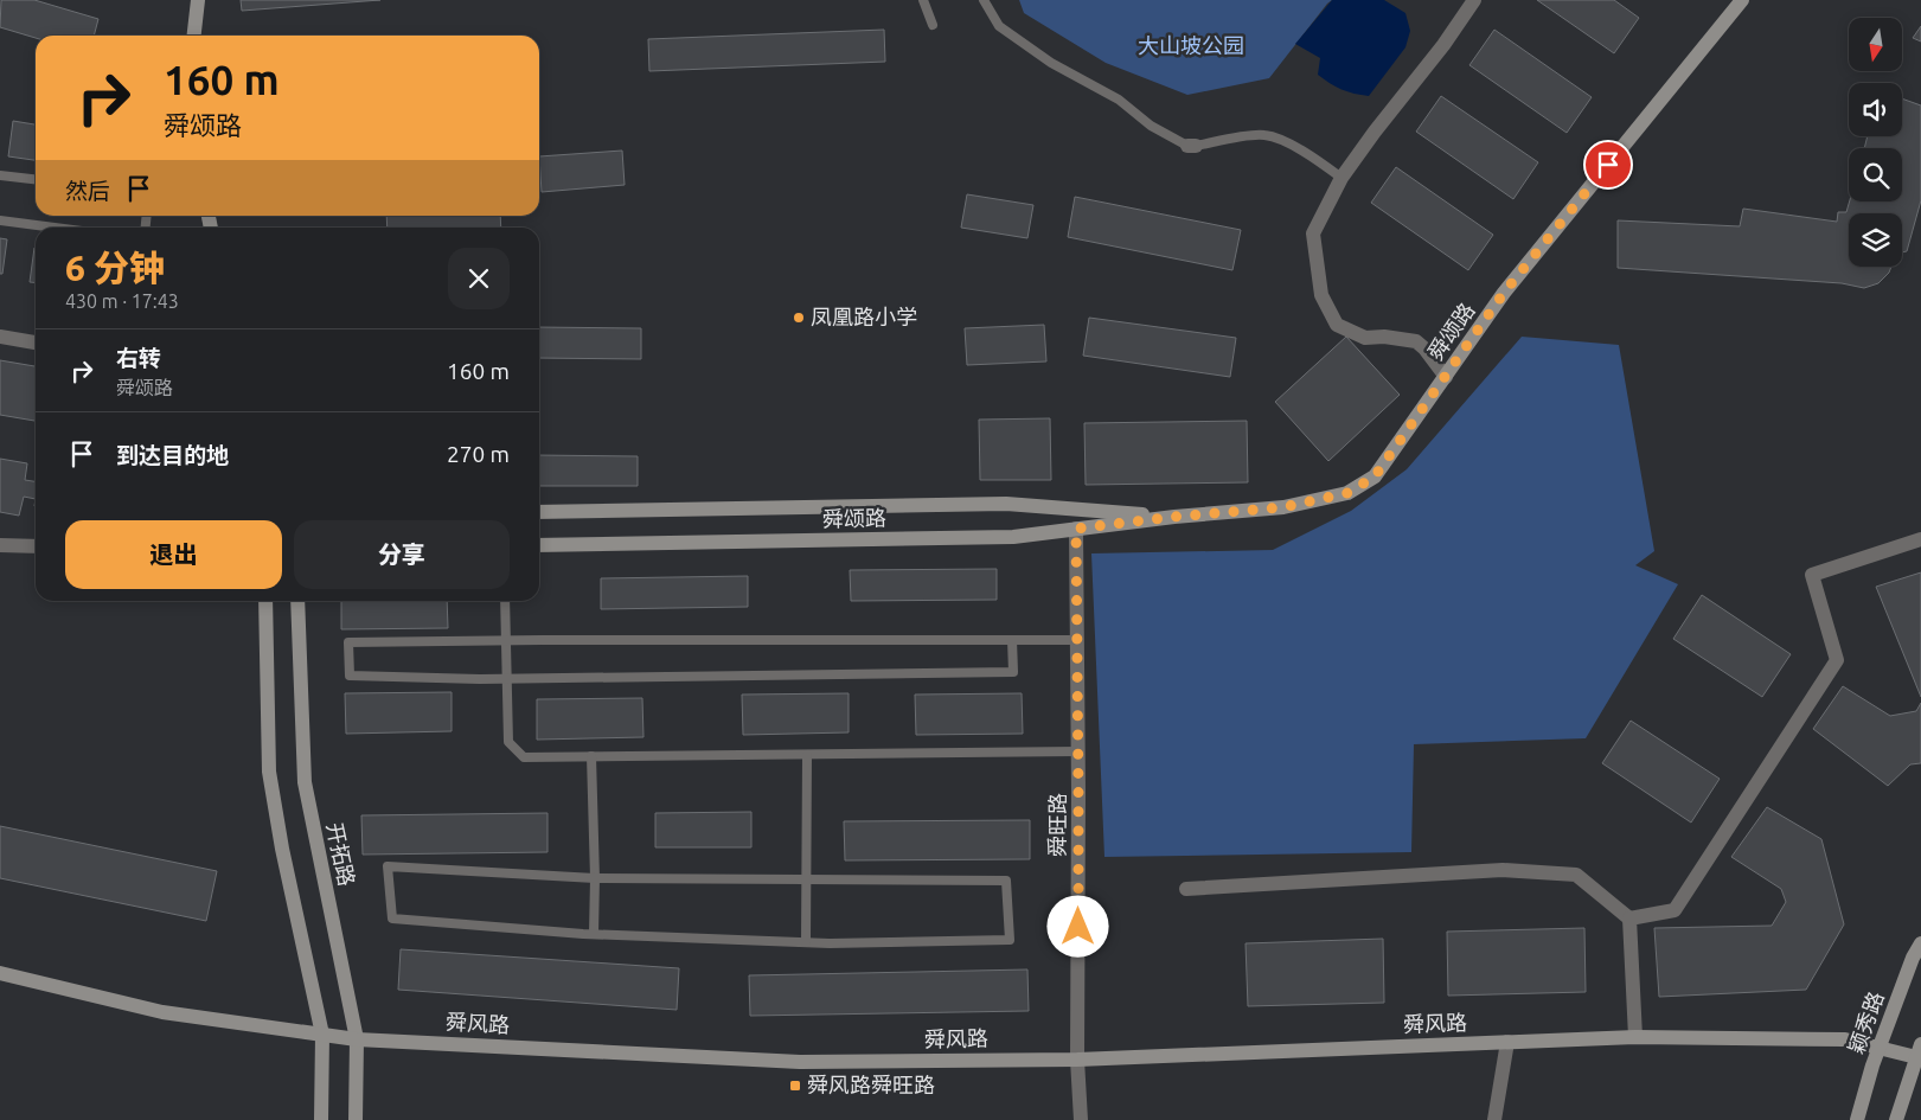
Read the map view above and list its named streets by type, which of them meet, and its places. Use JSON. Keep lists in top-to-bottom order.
{
  "streets": {
    "street": [
      "舜颂路",
      "舜旺路",
      "开拓路",
      "颖秀路",
      "舜风路"
    ]
  },
  "crossings": [
    ["舜颂路", "舜旺路"],
    ["舜旺路", "舜风路"],
    ["开拓路", "舜风路"],
    ["颖秀路", "舜风路"]
  ],
  "parks": ["大山坡公园"],
  "places": {
    "other": ["凤凰路小学"],
    "transit": ["舜风路舜旺路"]
  },
  "north": "bottom",
  "page": {
    "turn": ["160 m", "舜颂路"],
    "then": "然后",
    "heading": ["6 分钟", "430 m · 17:43"],
    "list": [
      {
        "name": "右转",
        "note": "舜颂路",
        "value": "160 m"
      },
      {
        "name": "到达目的地",
        "value": "270 m"
      }
    ],
    "buttons": ["退出", "分享"]
  }
}
